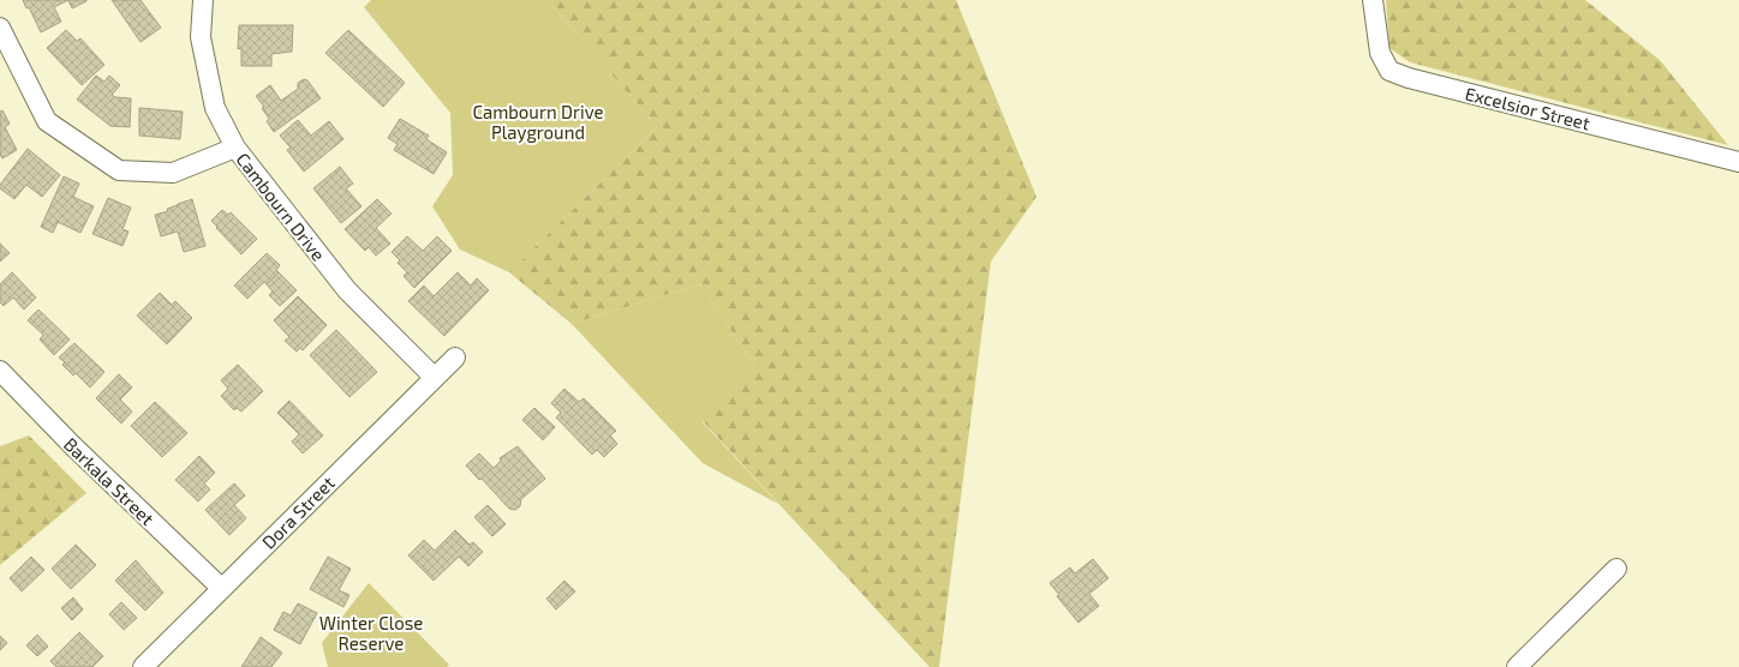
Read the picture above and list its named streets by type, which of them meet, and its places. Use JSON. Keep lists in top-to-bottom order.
{
  "streets": {
    "street": [
      "Excelsior Street",
      "Cambourn Drive",
      "Barkala Street",
      "Dora Street"
    ]
  },
  "crossings": [
    ["Cambourn Drive", "Dora Street"],
    ["Barkala Street", "Dora Street"]
  ],
  "parks": ["Cambourn Drive Playground", "Winter Close Reserve"]
}
